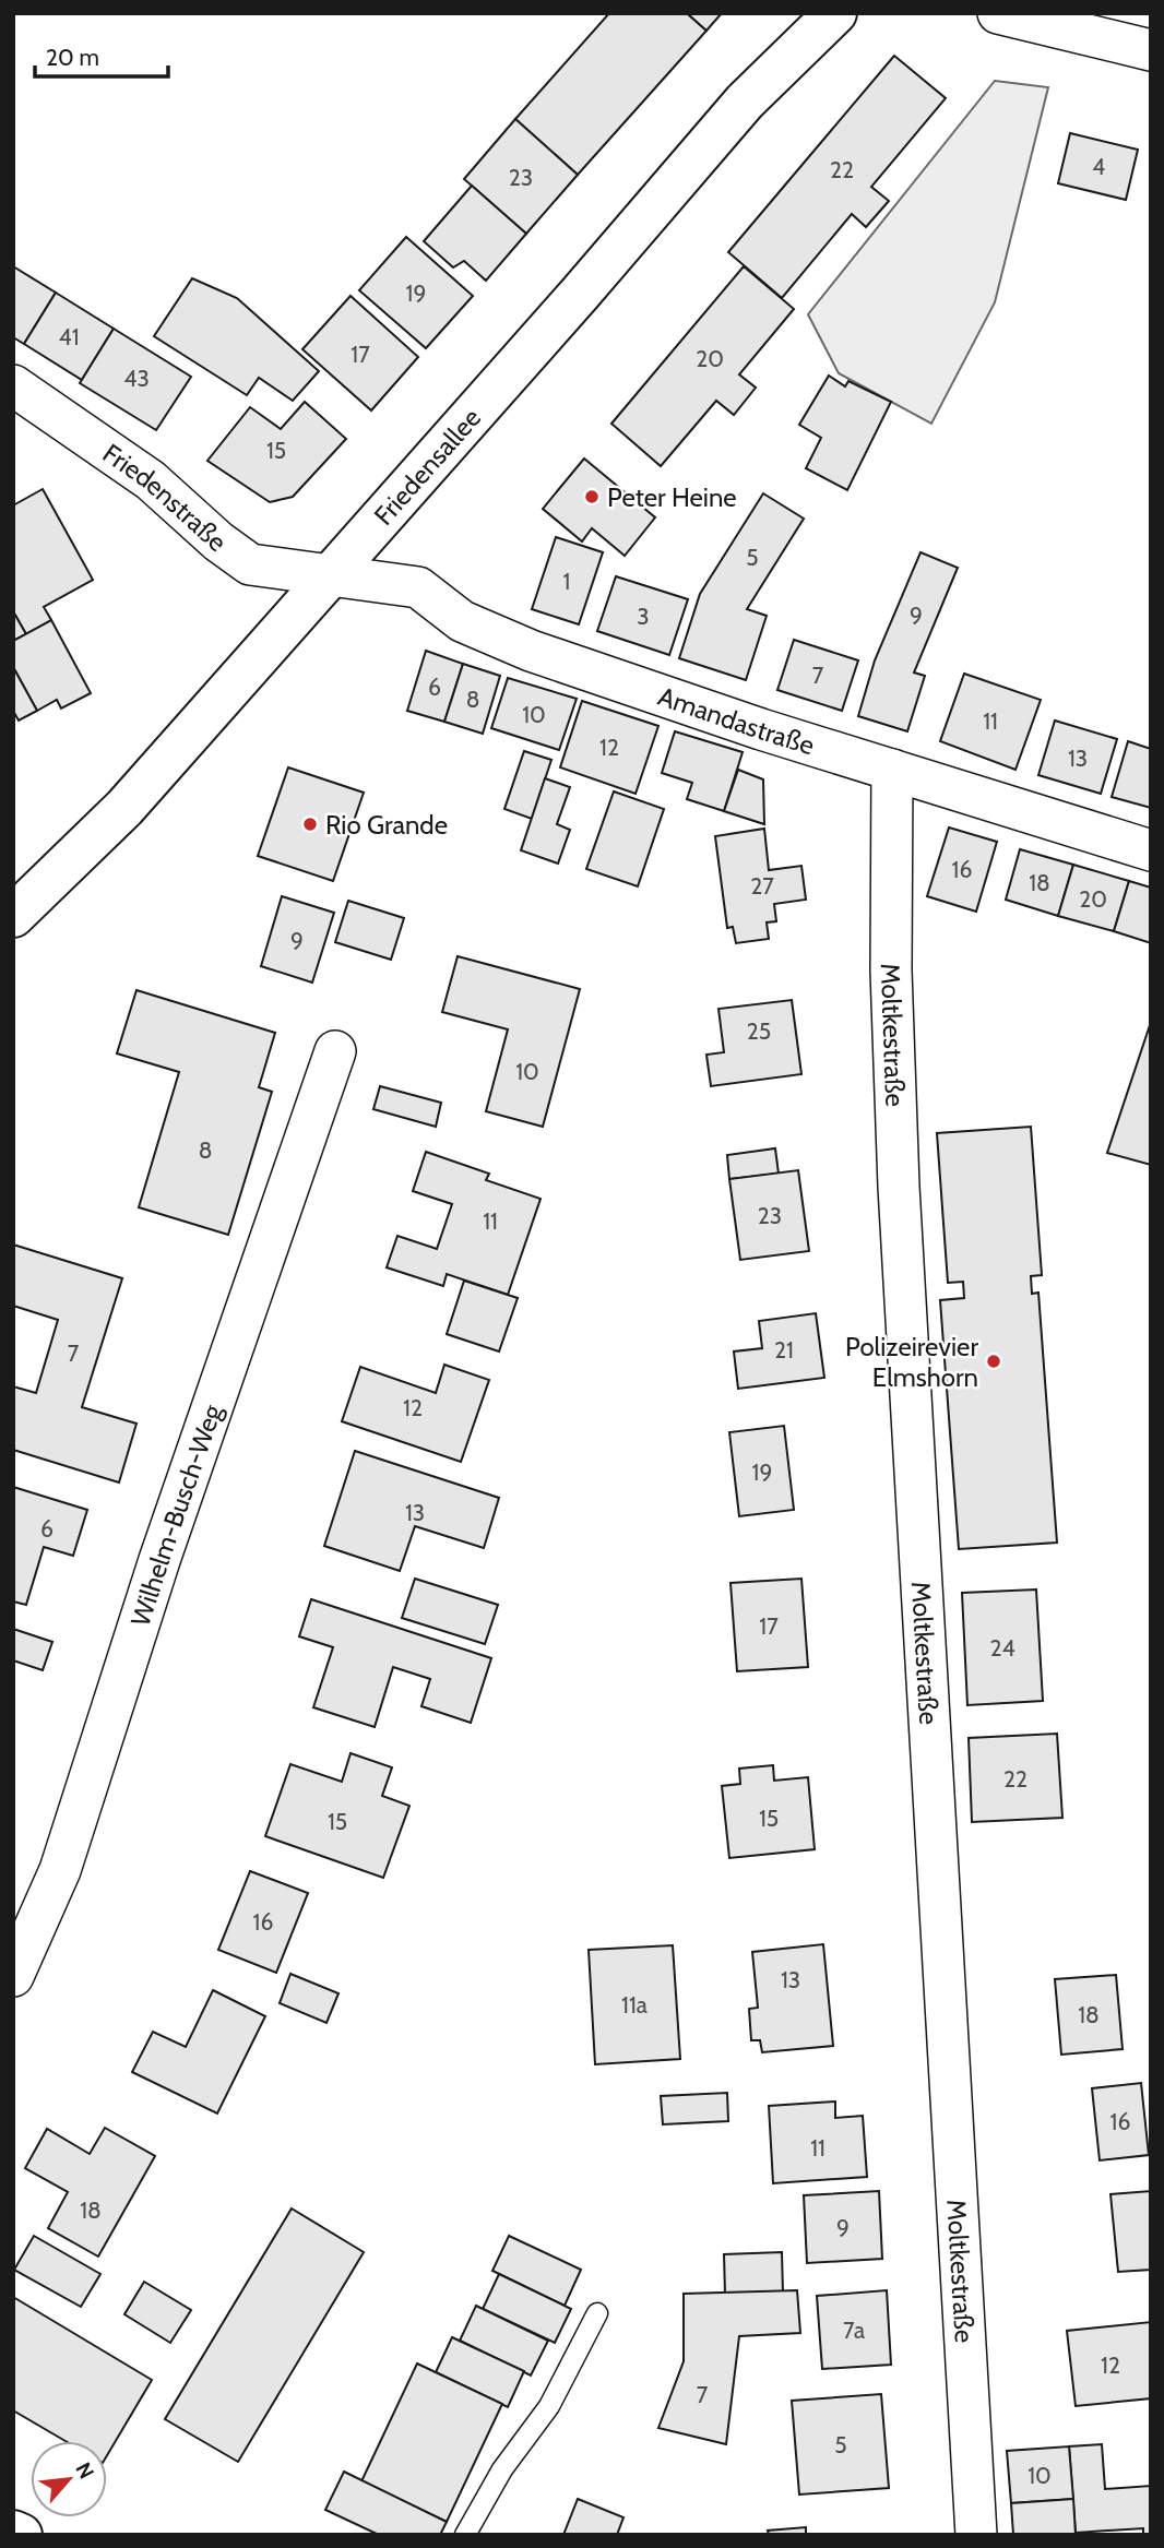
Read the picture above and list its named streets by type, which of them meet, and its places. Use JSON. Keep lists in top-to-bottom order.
{
  "streets": {
    "main road": ["Friedensallee"],
    "street": [
      "Friedenstraße",
      "Amandastraße",
      "Moltkestraße",
      "Wilhelm-Busch-Weg"
    ]
  },
  "crossings": [
    ["Friedensallee", "Friedenstraße"],
    ["Friedensallee", "Amandastraße"],
    ["Friedenstraße", "Amandastraße"],
    ["Amandastraße", "Moltkestraße"]
  ],
  "places": ["Peter Heine", "Rio Grande", "Polizeirevier Elmshorn"],
  "house_numbers": [
    "4",
    "22",
    "23",
    "19",
    "41",
    "17",
    "20",
    "43",
    "15",
    "5",
    "1",
    "9",
    "3",
    "7",
    "6",
    "8",
    "10",
    "11",
    "12",
    "13",
    "16",
    "18",
    "27",
    "20",
    "9",
    "25",
    "10",
    "8",
    "23",
    "11",
    "21",
    "7",
    "12",
    "19",
    "13",
    "6",
    "17",
    "24",
    "22",
    "15",
    "15",
    "16",
    "13",
    "11a",
    "18",
    "16",
    "11",
    "18",
    "9",
    "7a",
    "12",
    "7",
    "5",
    "10"
  ],
  "scale_bar": "20 m",
  "north": "top right"
}
